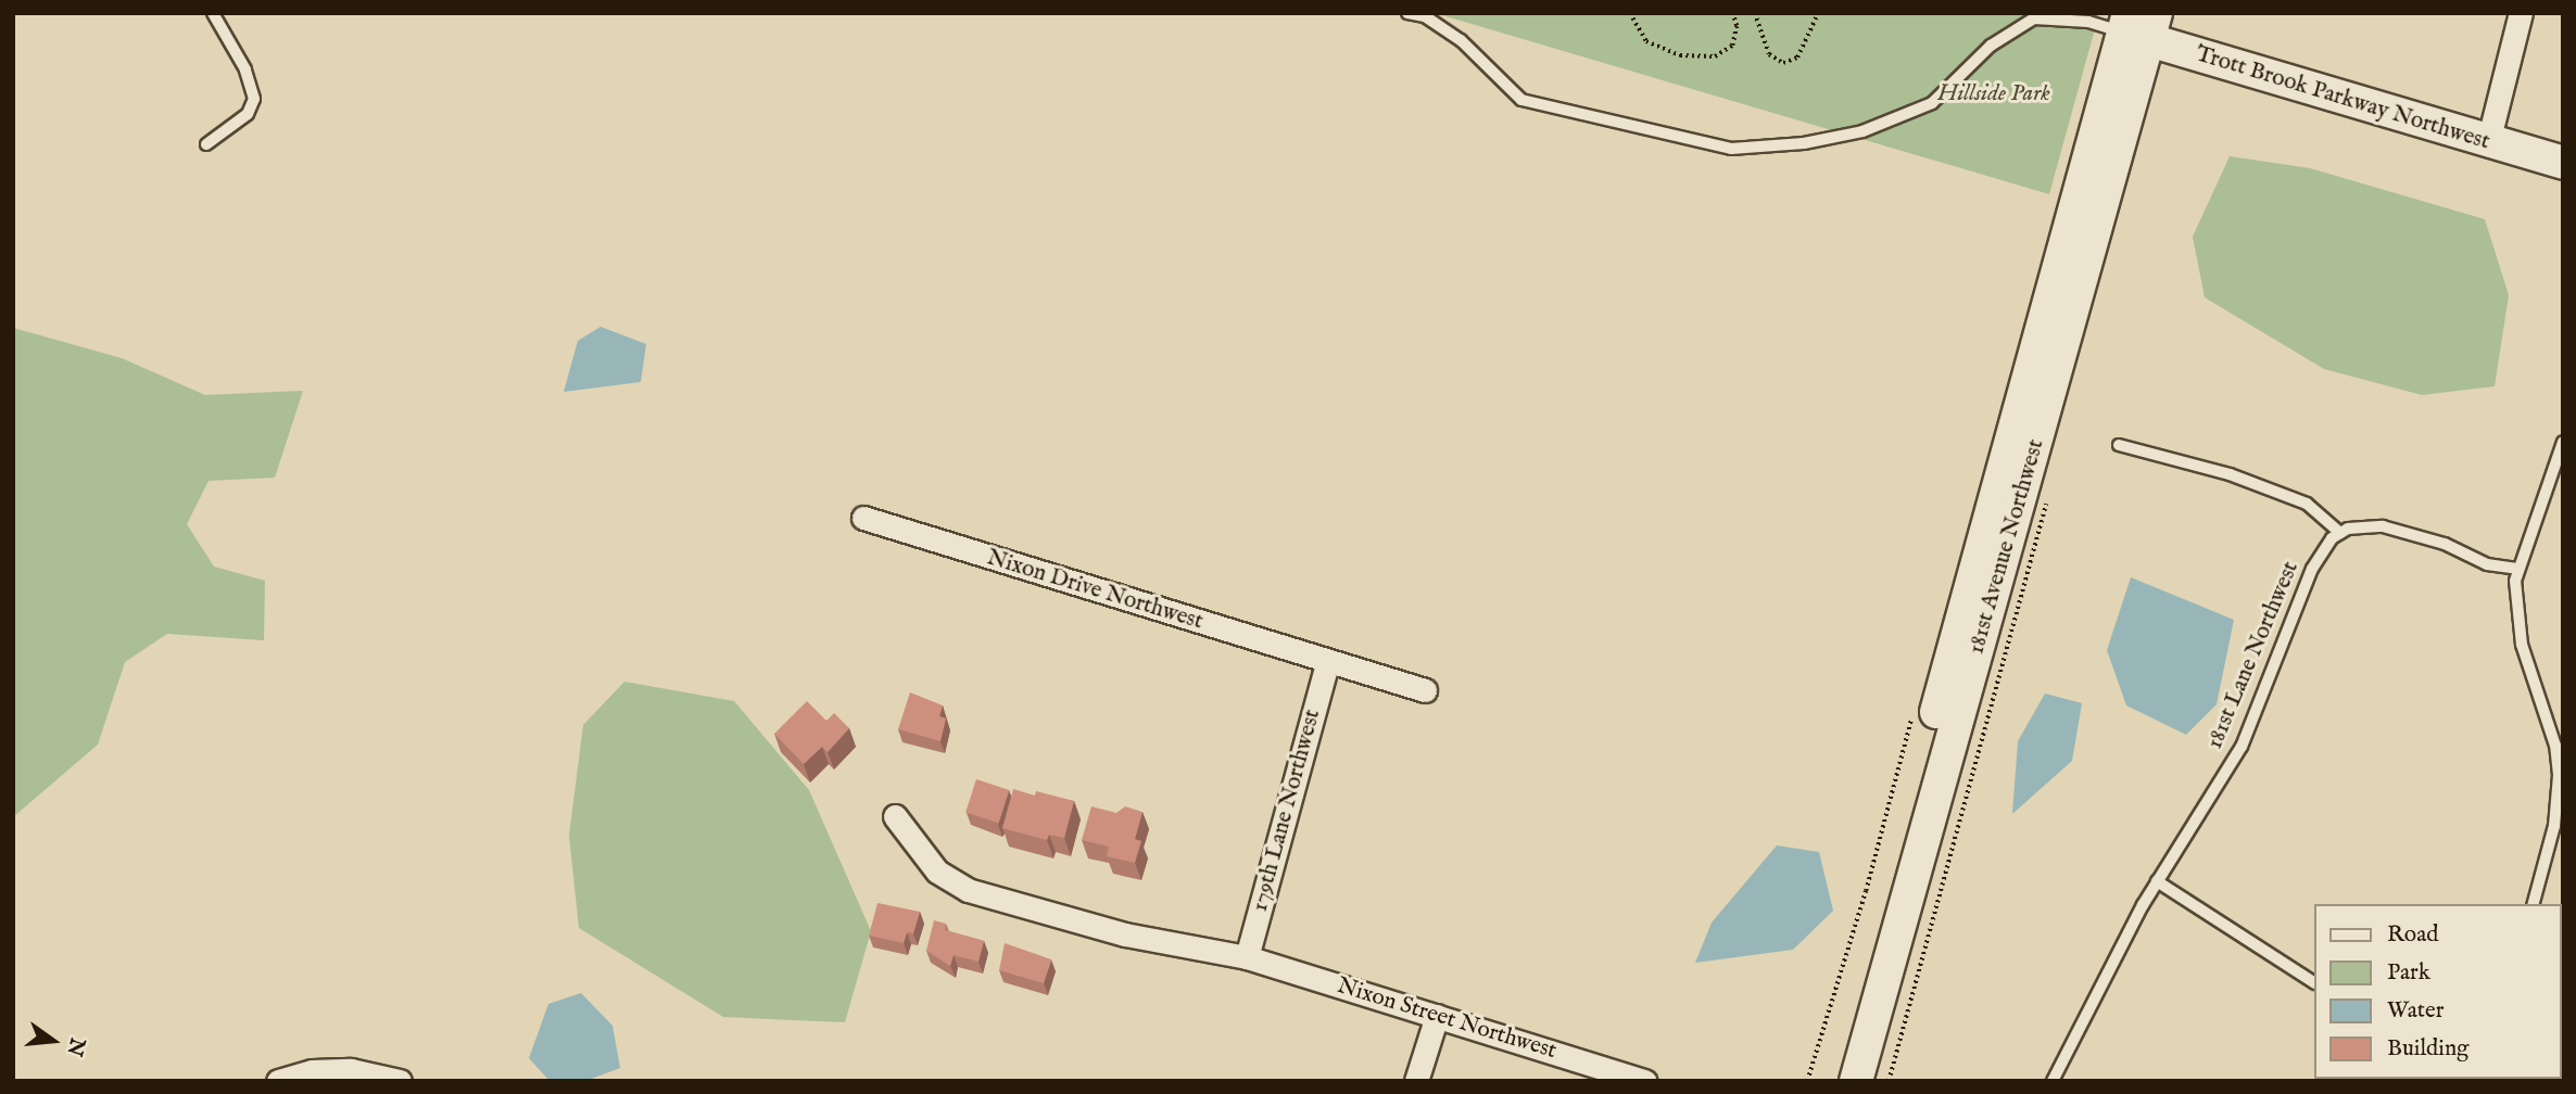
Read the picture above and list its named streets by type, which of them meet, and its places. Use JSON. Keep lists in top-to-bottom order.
{
  "streets": {
    "main road": ["Trott Brook Parkway Northwest", "181st Avenue Northwest"],
    "street": ["Nixon Drive Northwest", "179th Lane Northwest", "Nixon Street Northwest"],
    "lane": ["181st Lane Northwest"]
  },
  "crossings": [
    ["Trott Brook Parkway Northwest", "181st Avenue Northwest"],
    ["Nixon Drive Northwest", "179th Lane Northwest"],
    ["179th Lane Northwest", "Nixon Street Northwest"]
  ],
  "parks": ["Hillside Park"],
  "legend": [
    "Road",
    "Park",
    "Water",
    "Building"
  ],
  "north": "right"
}
